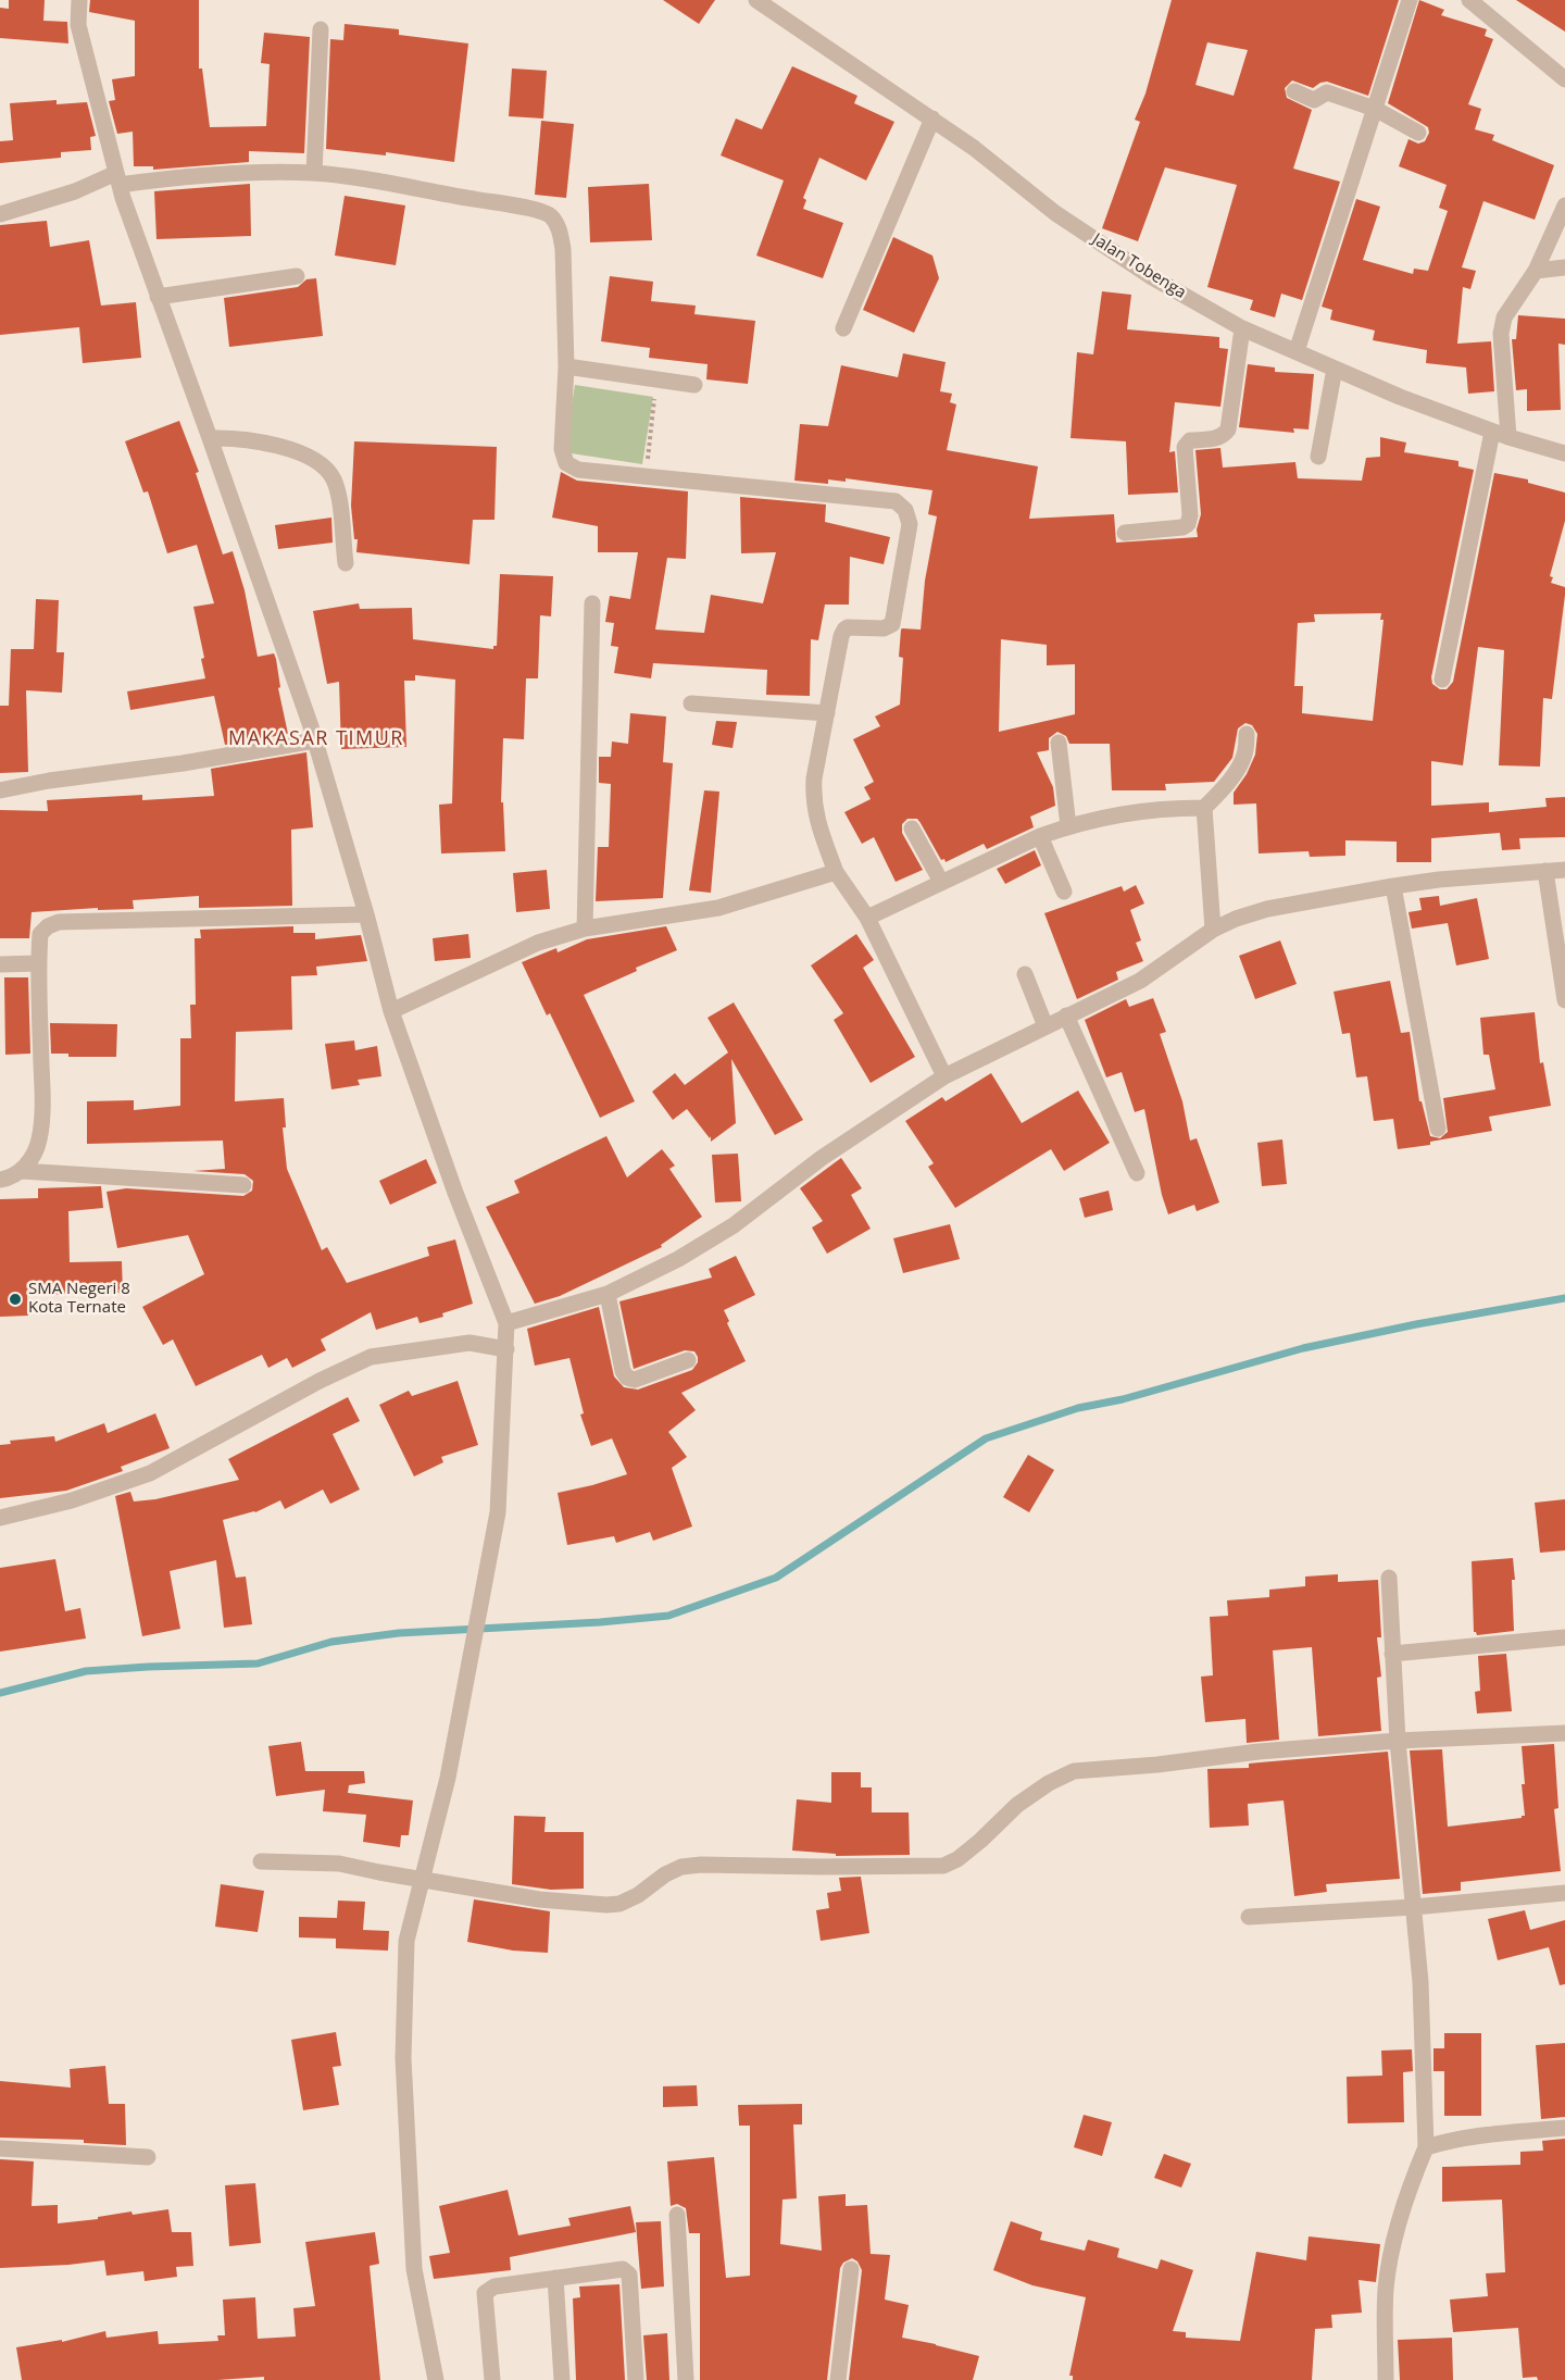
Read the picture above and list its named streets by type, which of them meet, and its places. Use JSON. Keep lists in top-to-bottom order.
{
  "streets": {
    "street": ["Jalan Tobenga"]
  },
  "districts": ["MAKASAR TIMUR"],
  "places": ["SMA Negeri 8 Kota Ternate"]
}
